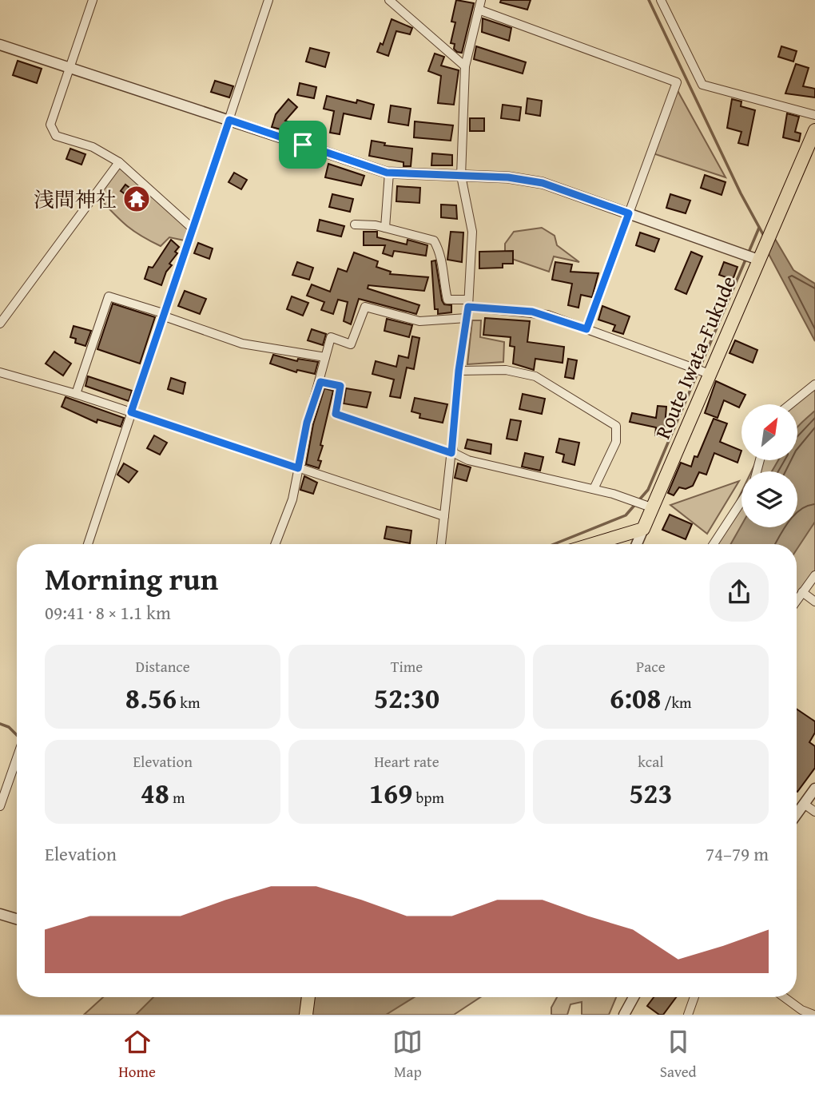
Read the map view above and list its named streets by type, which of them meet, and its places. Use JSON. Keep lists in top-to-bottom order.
{
  "streets": {
    "main road": ["Route Iwata-Fukude"]
  },
  "places": {
    "temple": ["浅間神社"]
  },
  "north": "top right",
  "page": {
    "heading": ["Morning run", "09:41 · 8 × 1.1 km"],
    "stats": [
      ["Distance", "8.56 km"],
      ["Time", "52:30"],
      ["Pace", "6:08 /km"],
      ["Elevation", "48 m"],
      ["Heart rate", "169 bpm"],
      ["kcal", "523"]
    ],
    "chart": ["Elevation", "74–79 m"],
    "tabs": ["Home", "Map", "Saved"]
  }
}
